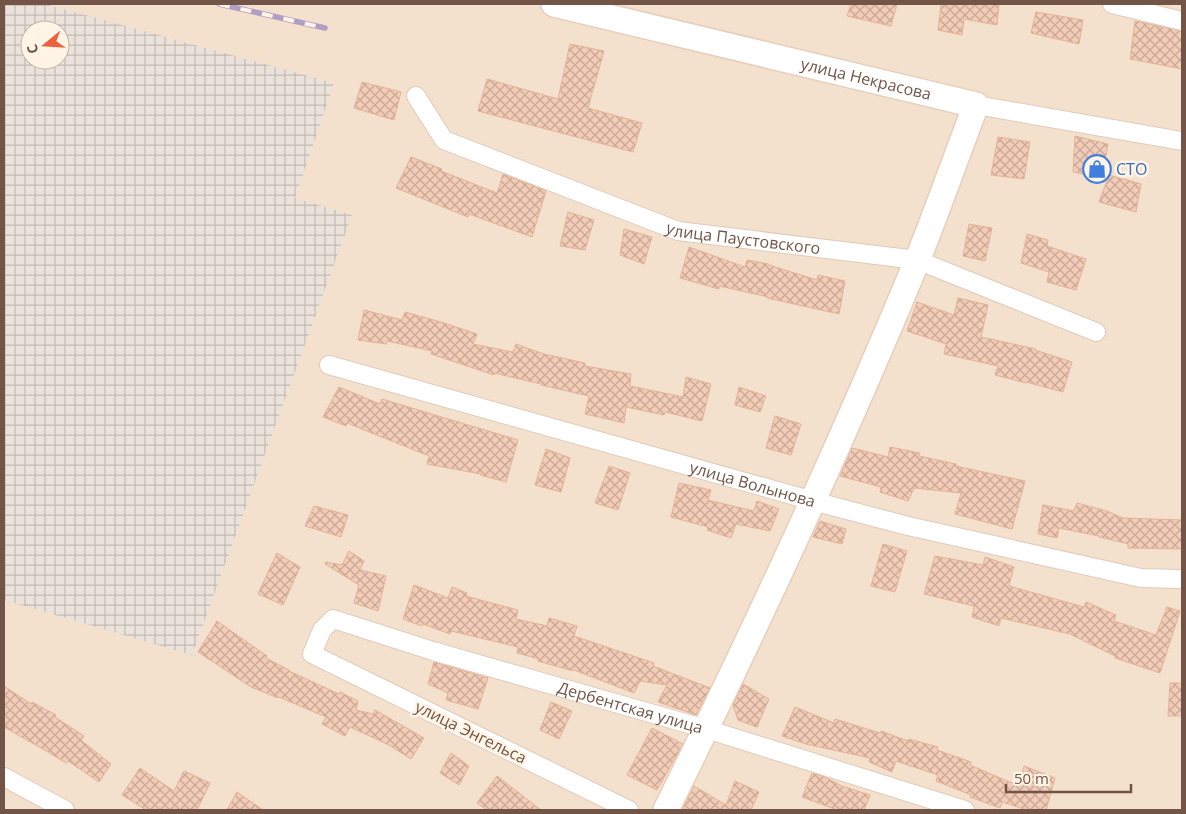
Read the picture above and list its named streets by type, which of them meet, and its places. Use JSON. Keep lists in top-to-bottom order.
{
  "streets": {
    "street": [
      "улица Некрасова",
      "улица Паустовского",
      "улица Волынова",
      "Дербентская улица",
      "улица Энгельса"
    ]
  },
  "crossings": [
    ["Дербентская улица", "улица Энгельса"]
  ],
  "places": {
    "shop": ["СТО"]
  },
  "scale_bar": "50 m",
  "north": "left"
}
